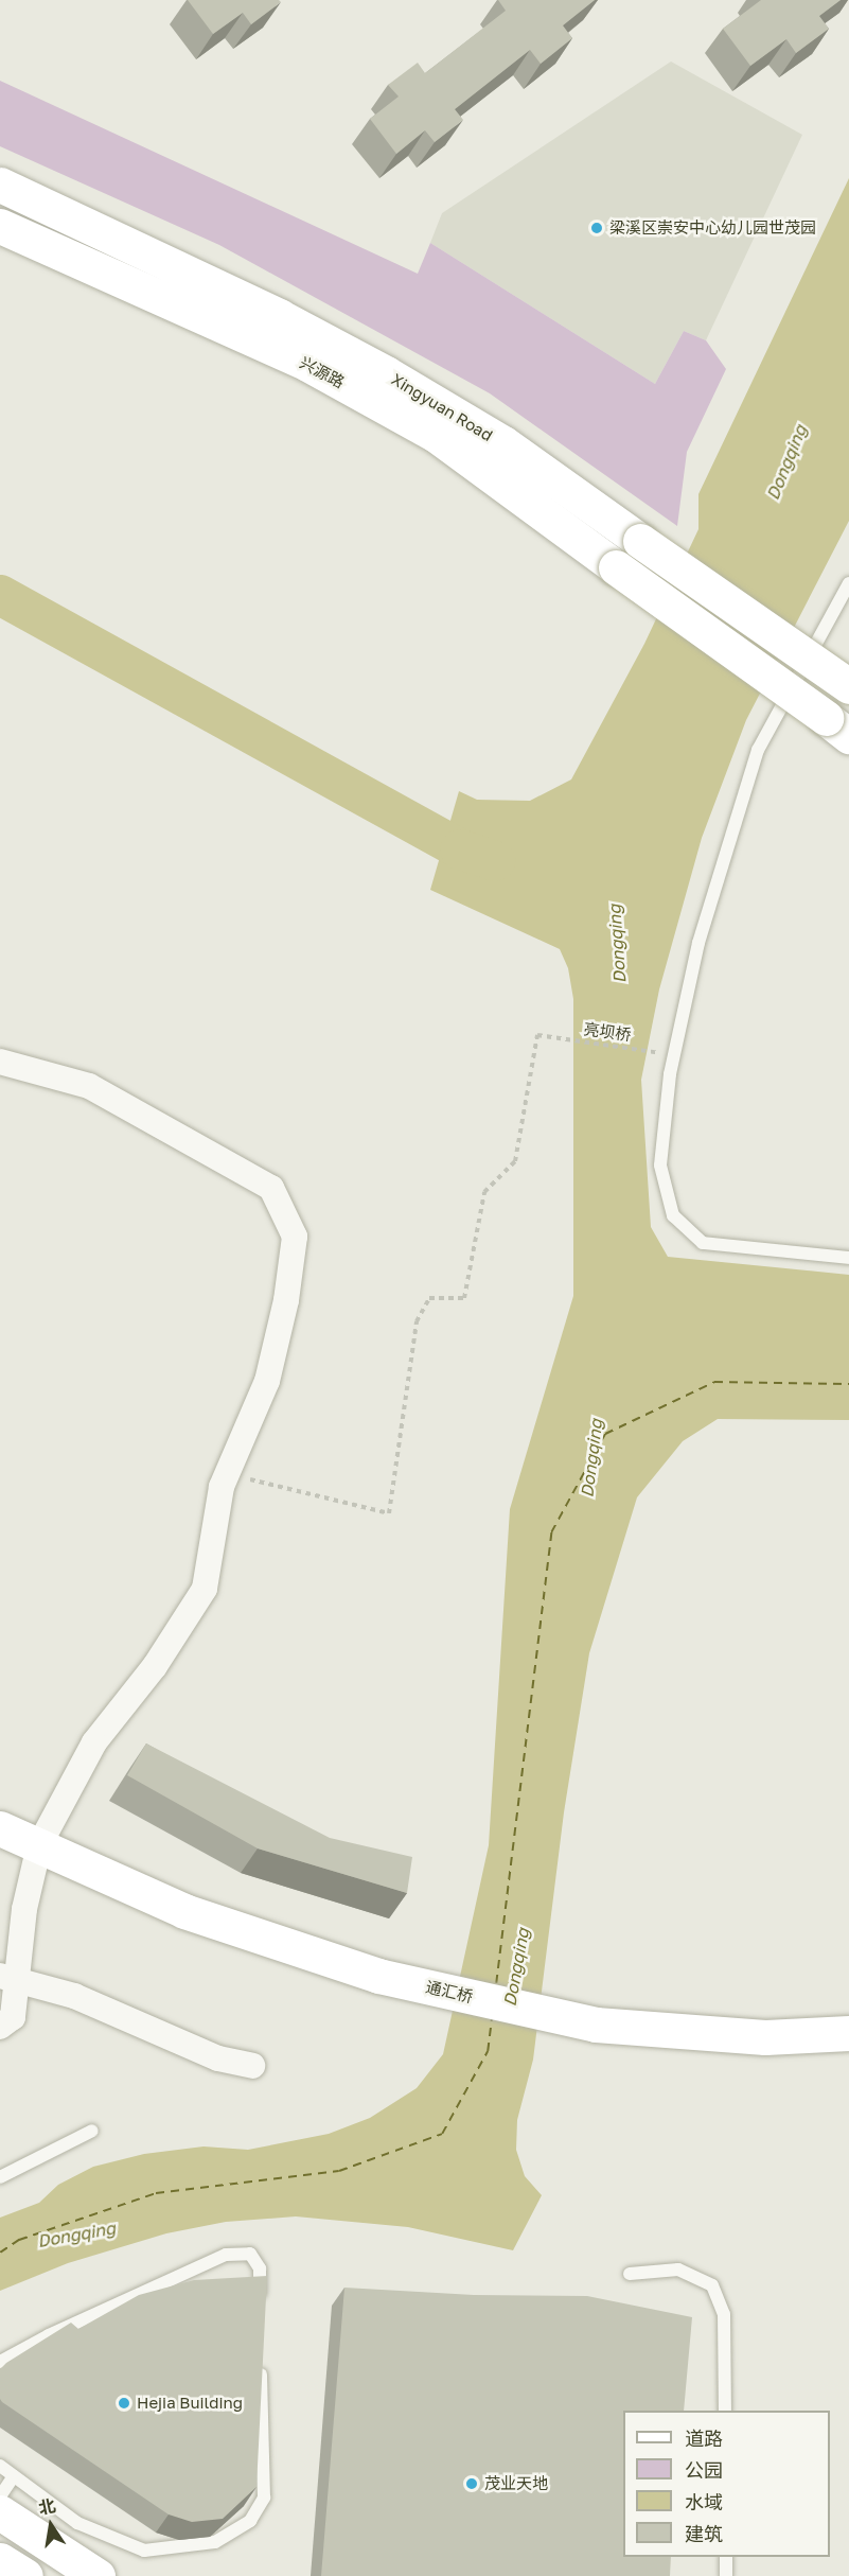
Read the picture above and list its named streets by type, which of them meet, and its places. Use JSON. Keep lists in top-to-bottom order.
{
  "streets": {
    "main road": ["兴源路", "Xingyuan Road", "通汇桥"],
    "path": ["亮坝桥"]
  },
  "water": ["Dongqing"],
  "places": ["梁溪区崇安中心幼儿园世茂园", "Hejia Building", "茂业天地"],
  "legend": [
    "道路",
    "公园",
    "水域",
    "建筑"
  ],
  "north": "top"
}
